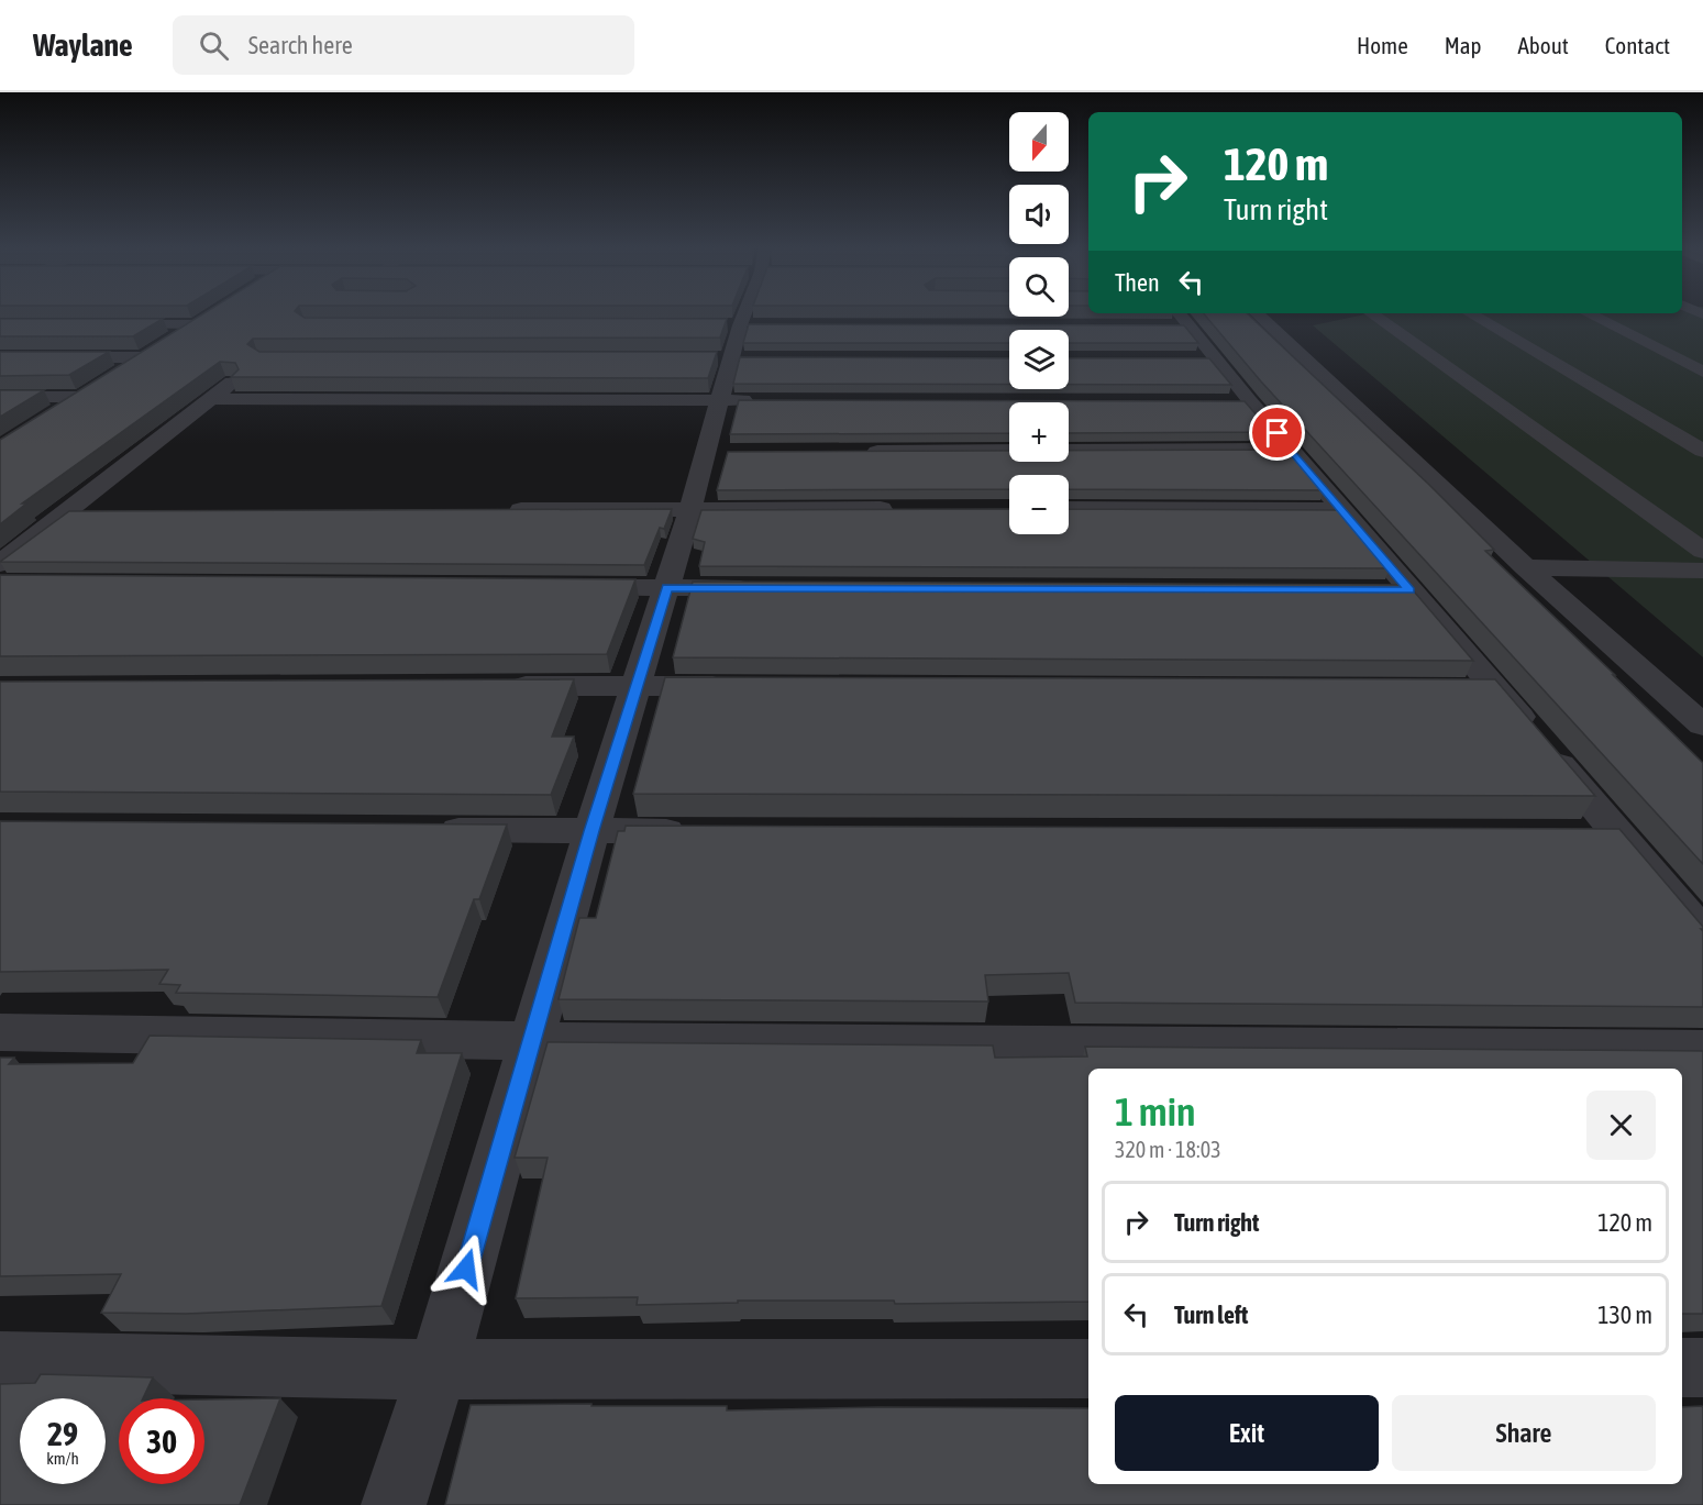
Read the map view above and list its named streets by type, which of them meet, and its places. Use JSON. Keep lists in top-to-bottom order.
{
  "north": "bottom",
  "page": {
    "header": "Waylane",
    "search": "Search here",
    "nav": [
      "Home",
      "Map",
      "About",
      "Contact"
    ],
    "map_buttons": ["+", "−"],
    "turn": ["120 m", "Turn right"],
    "then": "Then",
    "heading": ["1 min", "320 m · 18:03"],
    "list": [
      {
        "name": "Turn right",
        "value": "120 m"
      },
      {
        "name": "Turn left",
        "value": "130 m"
      }
    ],
    "buttons": ["Exit", "Share"],
    "speed": "29 km/h",
    "limit": "30"
  }
}
